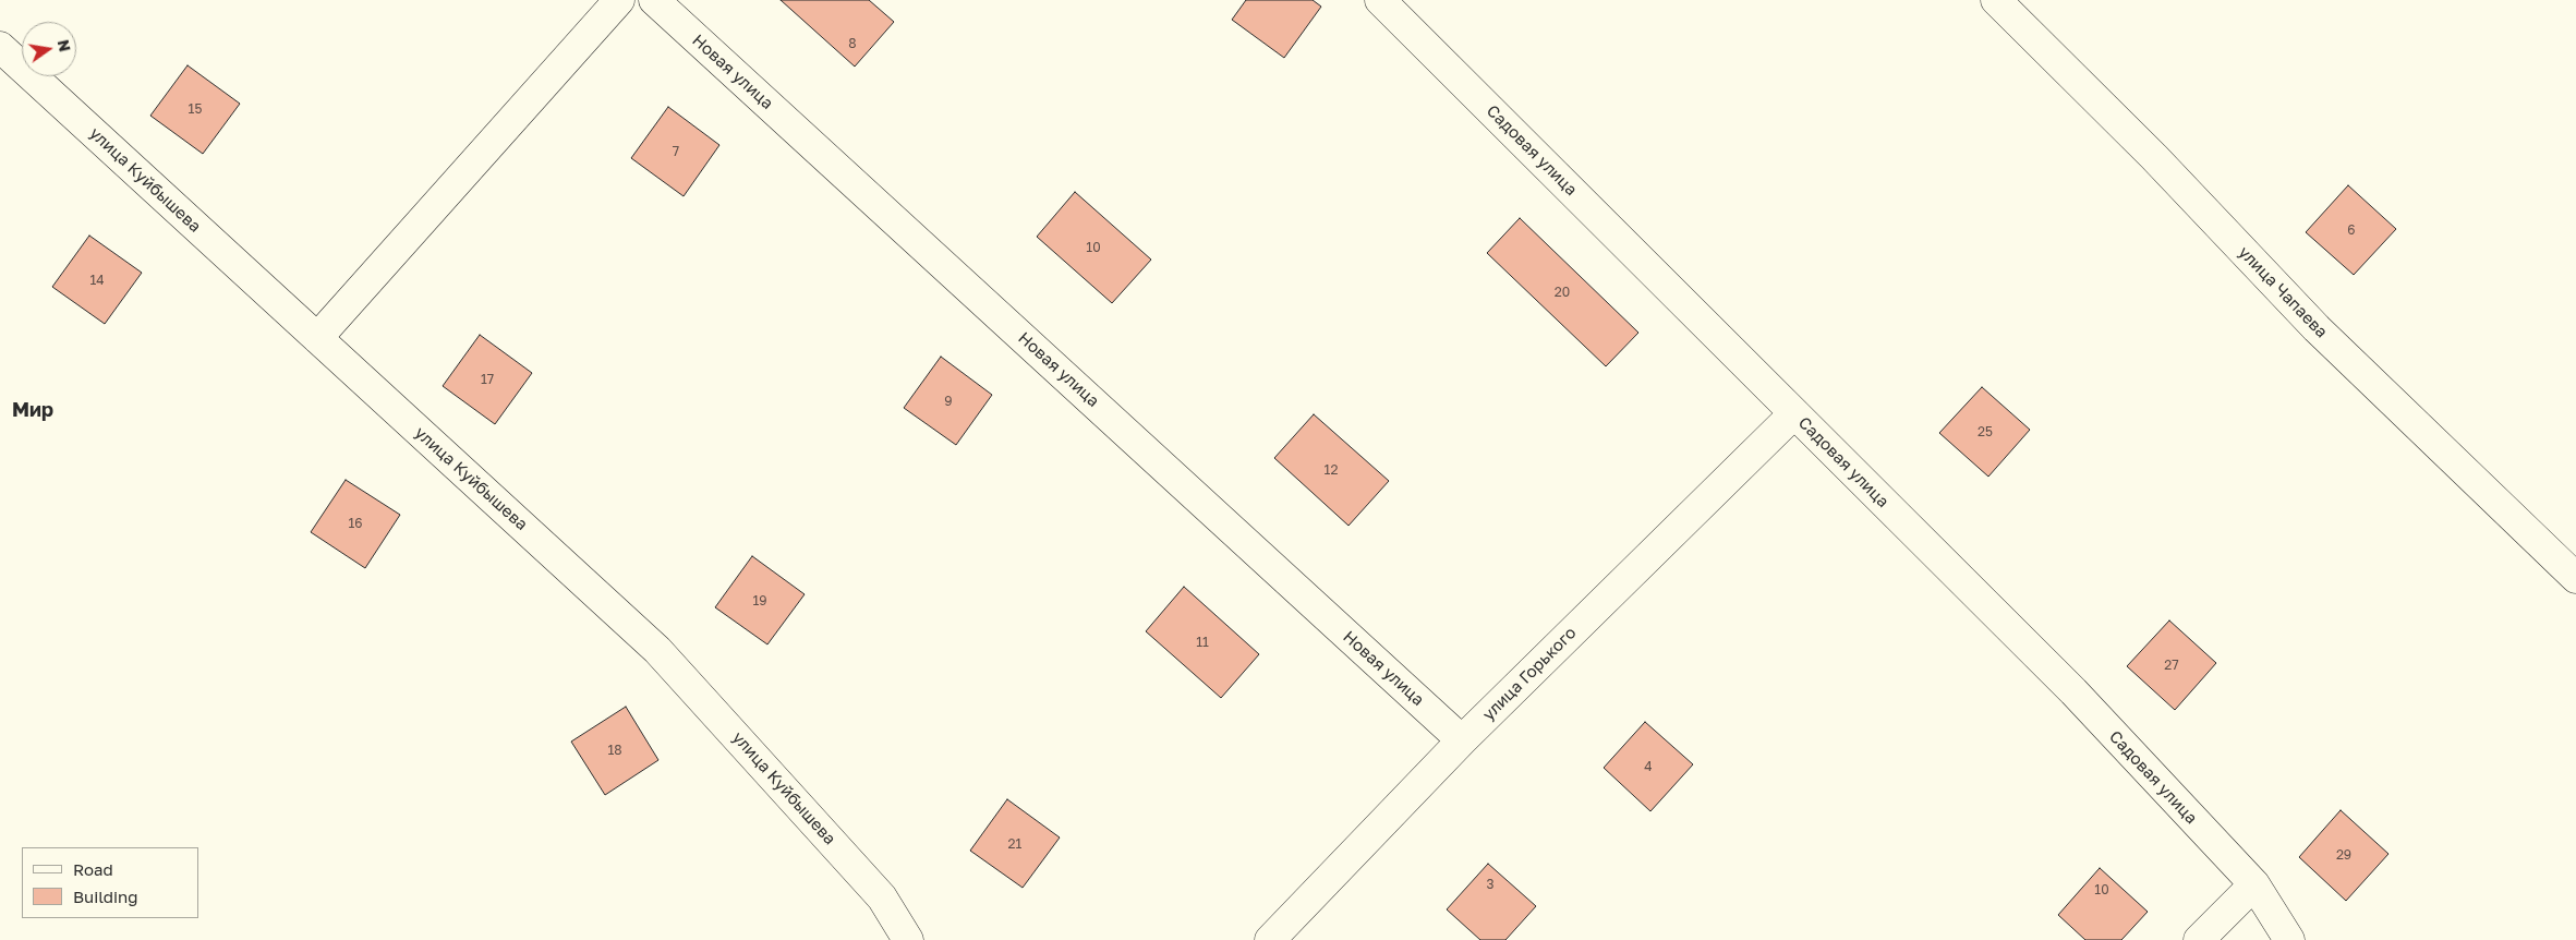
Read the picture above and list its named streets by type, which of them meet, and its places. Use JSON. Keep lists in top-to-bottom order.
{
  "streets": {
    "street": [
      "Новая улица",
      "Садовая улица",
      "улица Куйбышева",
      "улица Чапаева",
      "улица Горького"
    ]
  },
  "crossings": [
    ["Новая улица", "улица Горького"],
    ["Садовая улица", "улица Горького"]
  ],
  "districts": ["Мир"],
  "house_numbers": [
    "8",
    "15",
    "7",
    "6",
    "10",
    "14",
    "20",
    "17",
    "9",
    "25",
    "12",
    "16",
    "19",
    "11",
    "27",
    "18",
    "4",
    "21",
    "29",
    "3",
    "10"
  ],
  "legend": ["Road", "Building"],
  "north": "right"
}
